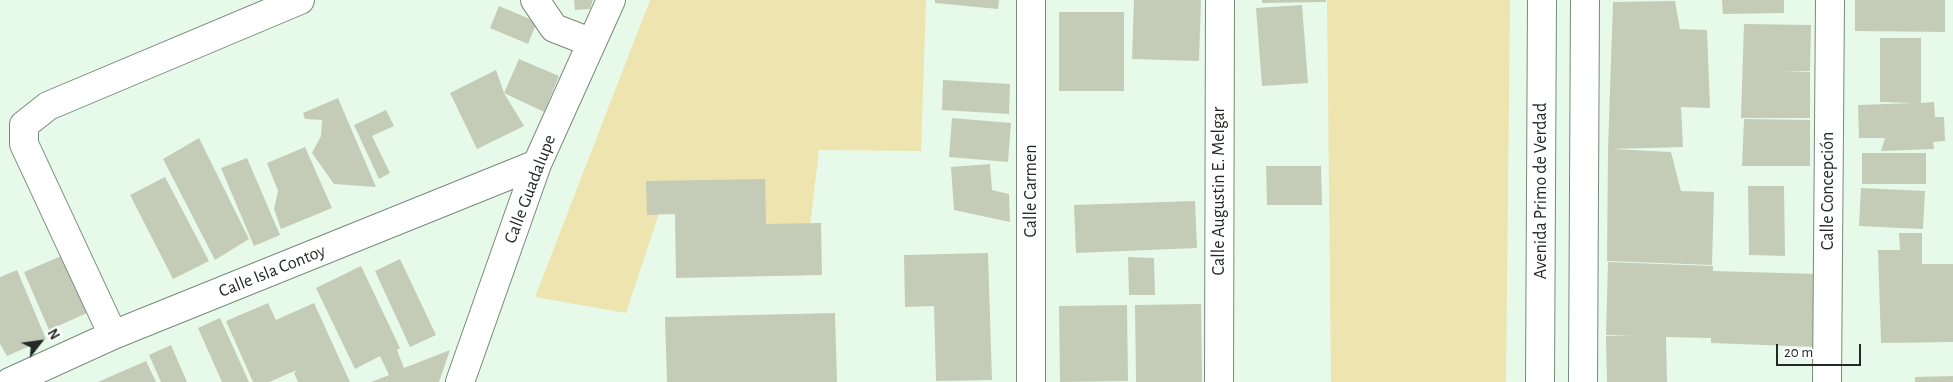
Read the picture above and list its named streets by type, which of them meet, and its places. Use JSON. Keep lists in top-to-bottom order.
{
  "streets": {
    "street": [
      "Calle Guadalupe",
      "Calle Carmen",
      "Calle Augustin E. Melgar",
      "Avenida Primo de Verdad",
      "Calle Concepción",
      "Calle Isla Contoy"
    ]
  },
  "crossings": [
    ["Calle Guadalupe", "Calle Isla Contoy"]
  ],
  "scale_bar": "20 m",
  "north": "top right"
}
